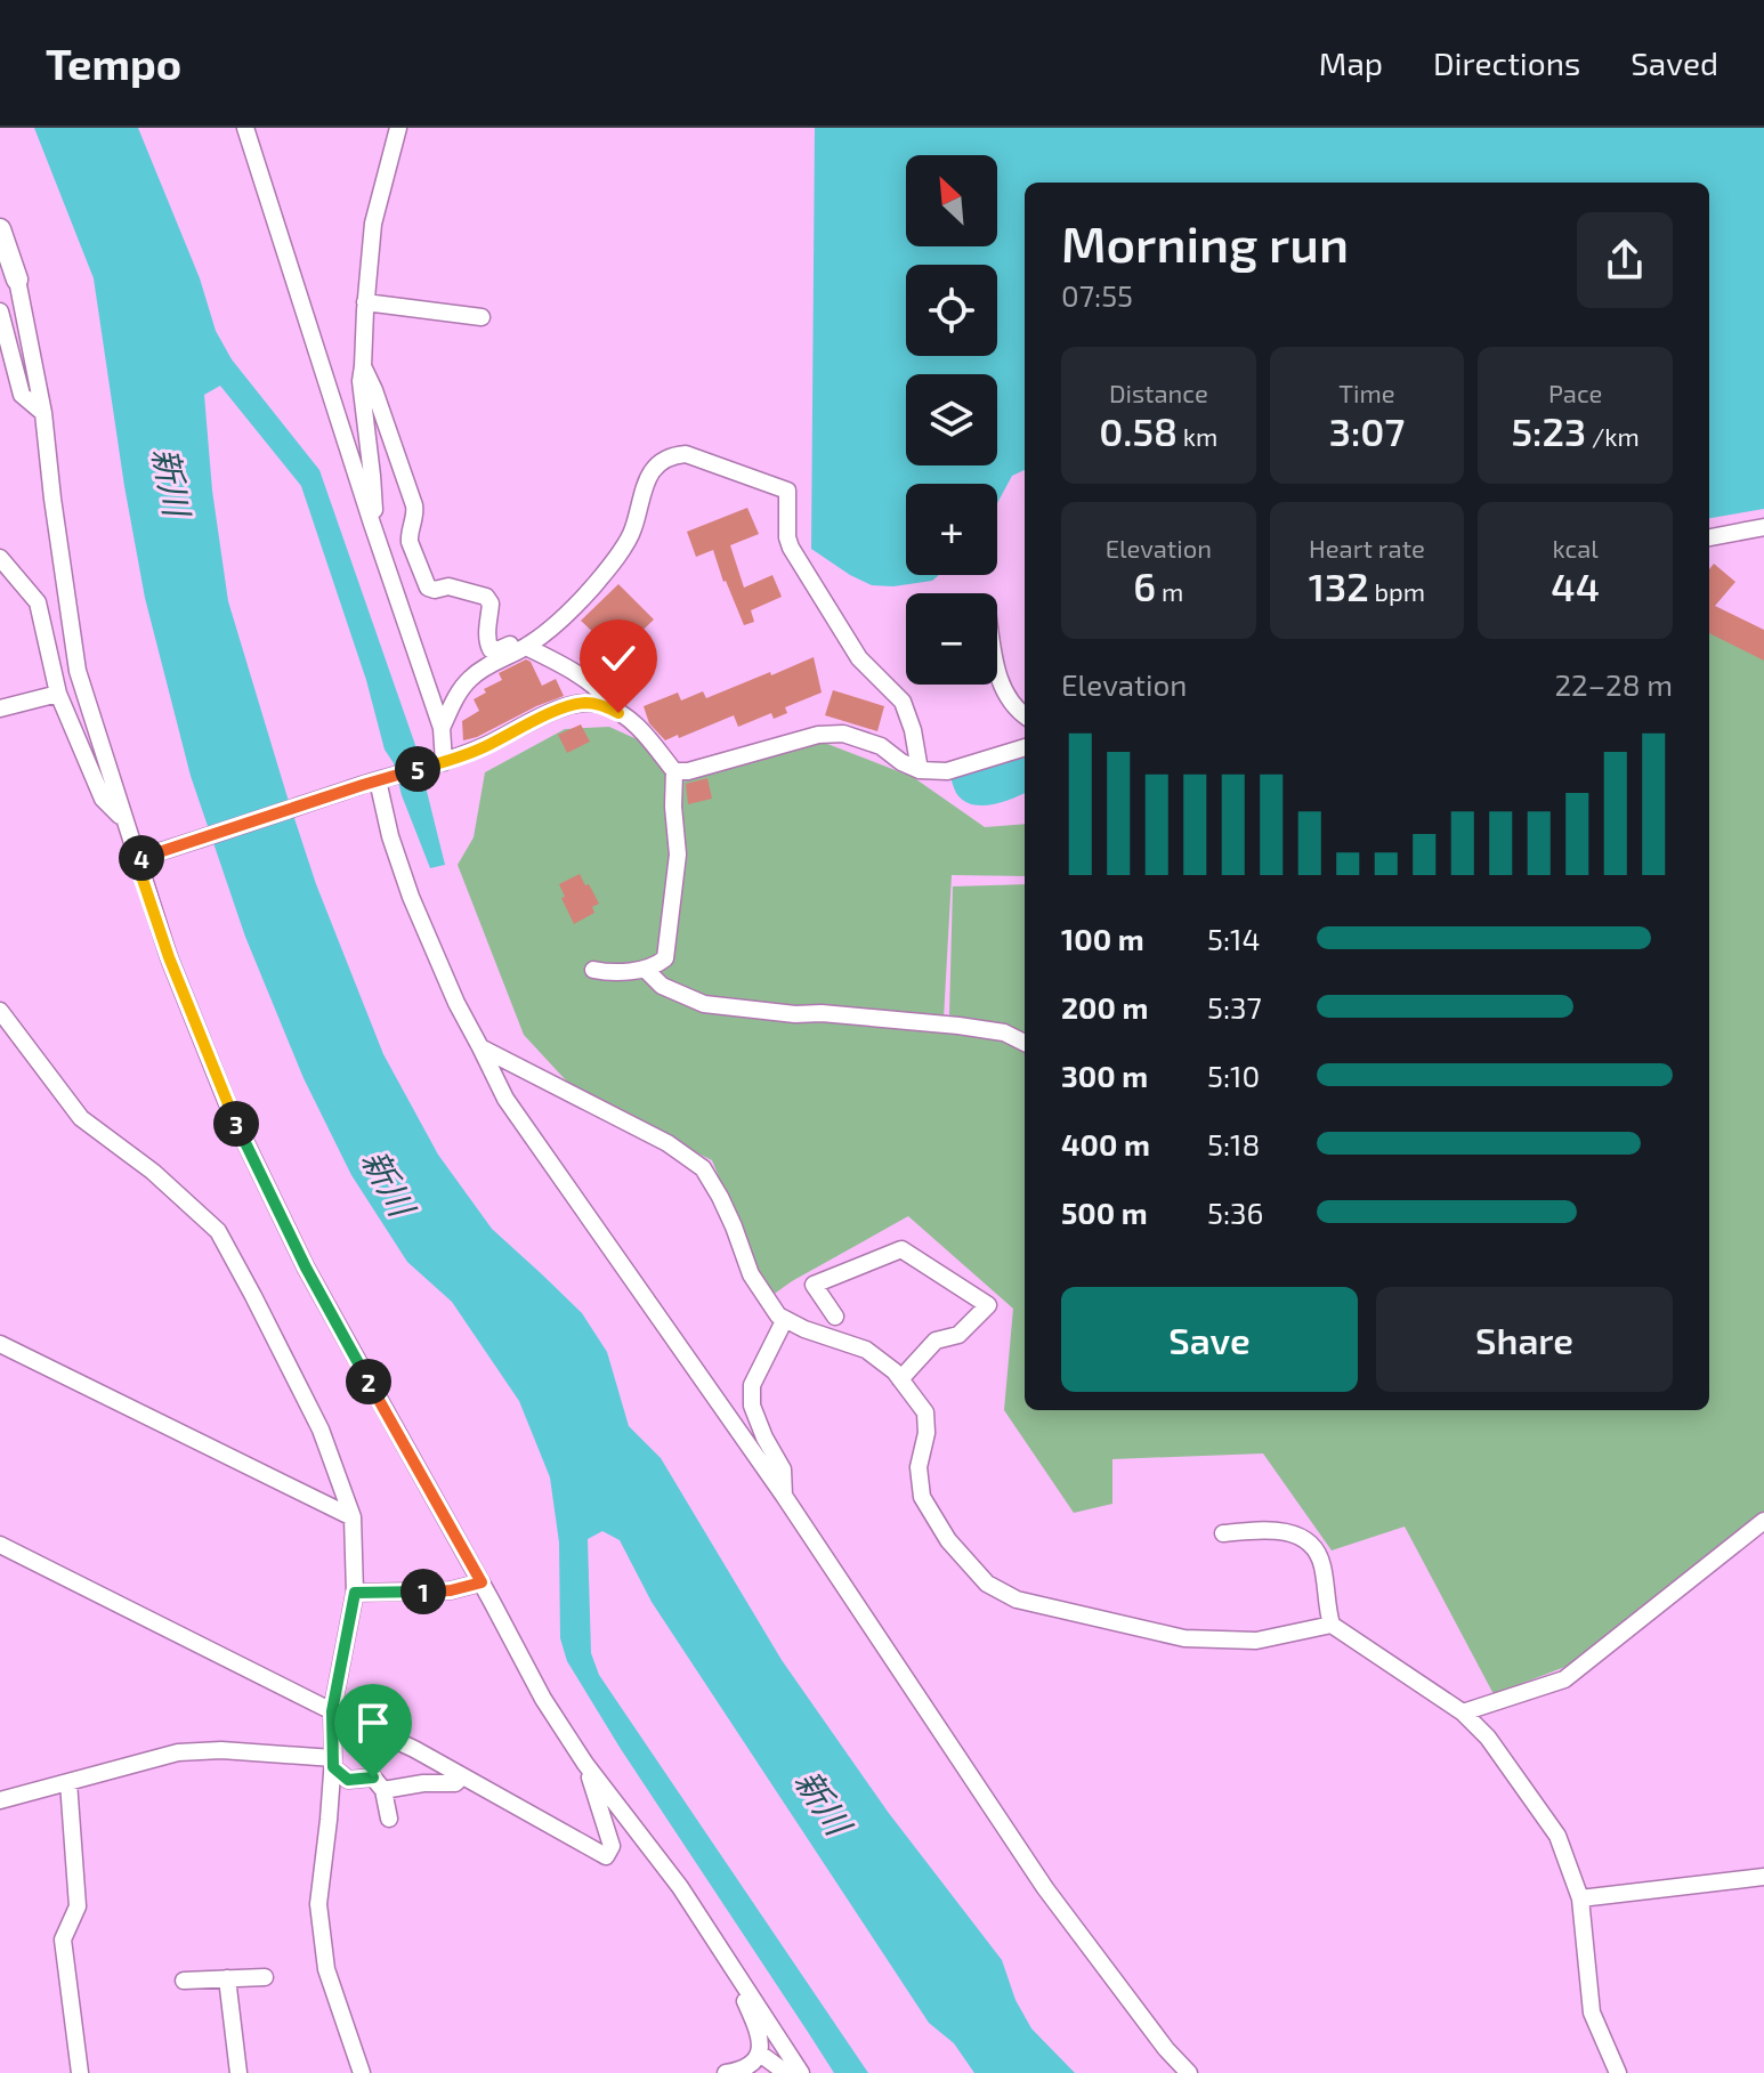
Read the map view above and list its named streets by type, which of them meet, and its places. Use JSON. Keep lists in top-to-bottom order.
{
  "water": ["新川"],
  "north": "top left",
  "page": {
    "header": "Tempo",
    "nav": ["Map", "Directions", "Saved"],
    "map_buttons": ["+", "−"],
    "heading": ["Morning run", "07:55"],
    "stats": [
      ["Distance", "0.58 km"],
      ["Time", "3:07"],
      ["Pace", "5:23 /km"],
      ["Elevation", "6 m"],
      ["Heart rate", "132 bpm"],
      ["kcal", "44"]
    ],
    "chart": ["Elevation", "22–28 m"],
    "pins": [
      "5",
      "4",
      "3",
      "2",
      "1"
    ],
    "list": [
      {
        "name": "100 m",
        "note": "5:14"
      },
      {
        "name": "200 m",
        "note": "5:37"
      },
      {
        "name": "300 m",
        "note": "5:10"
      },
      {
        "name": "400 m",
        "note": "5:18"
      },
      {
        "name": "500 m",
        "note": "5:36"
      }
    ],
    "buttons": ["Save", "Share"]
  }
}
